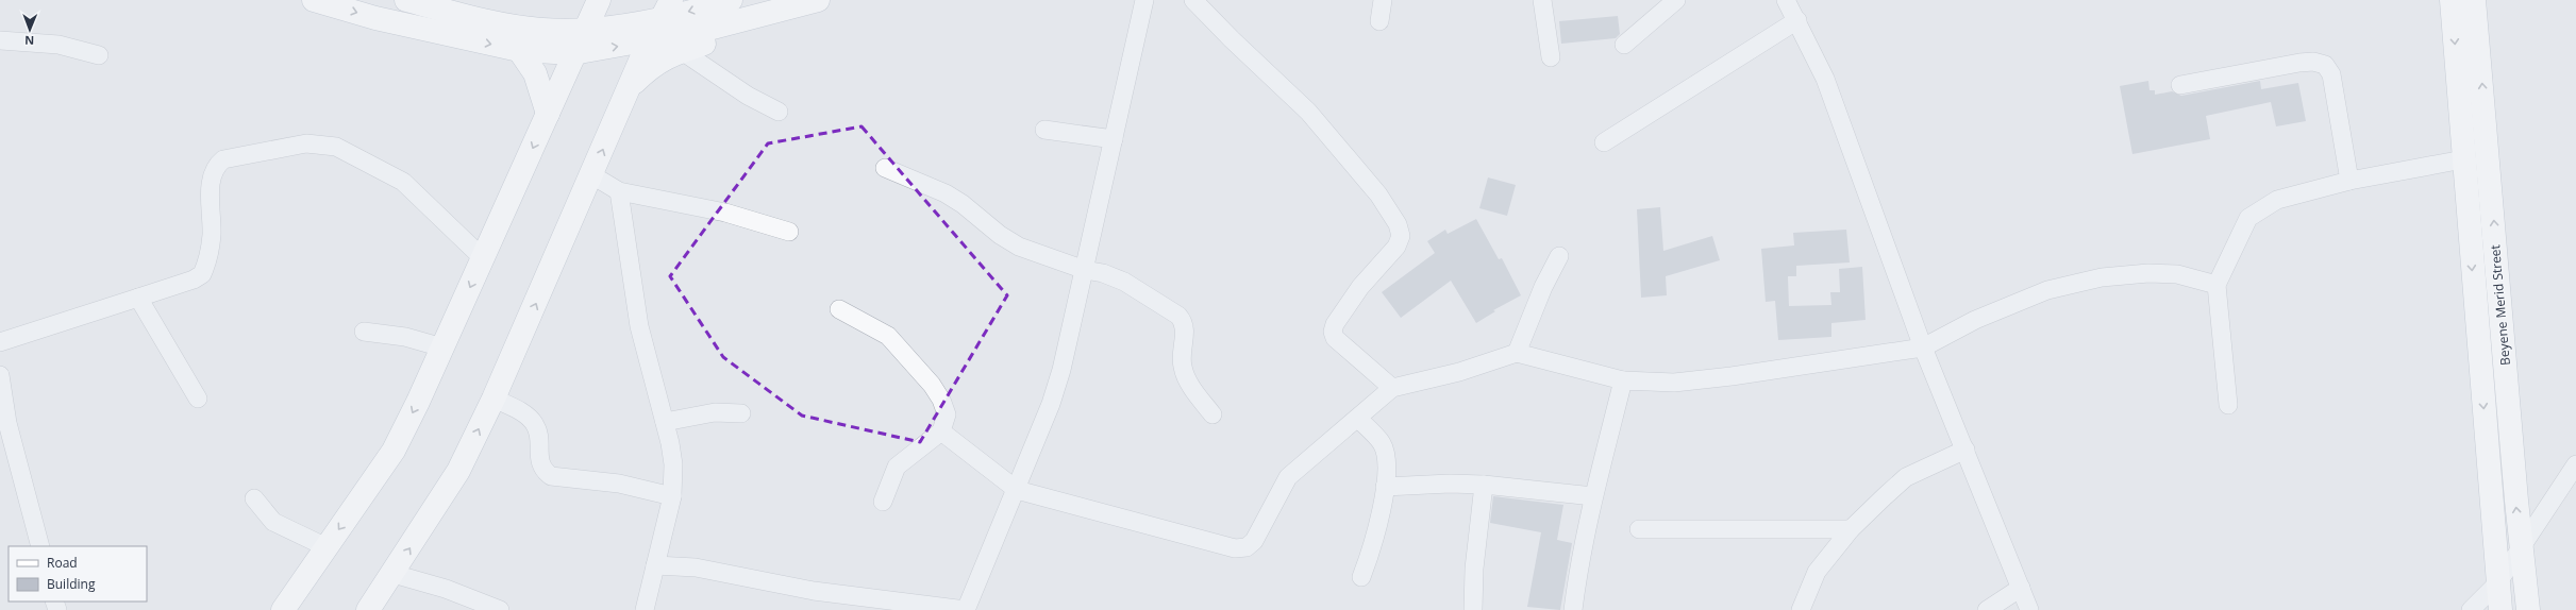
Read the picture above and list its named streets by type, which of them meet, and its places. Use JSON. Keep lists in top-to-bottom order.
{
  "streets": {
    "main road": ["Beyene Merid Street"]
  },
  "legend": ["Road", "Building"],
  "north": "bottom"
}
